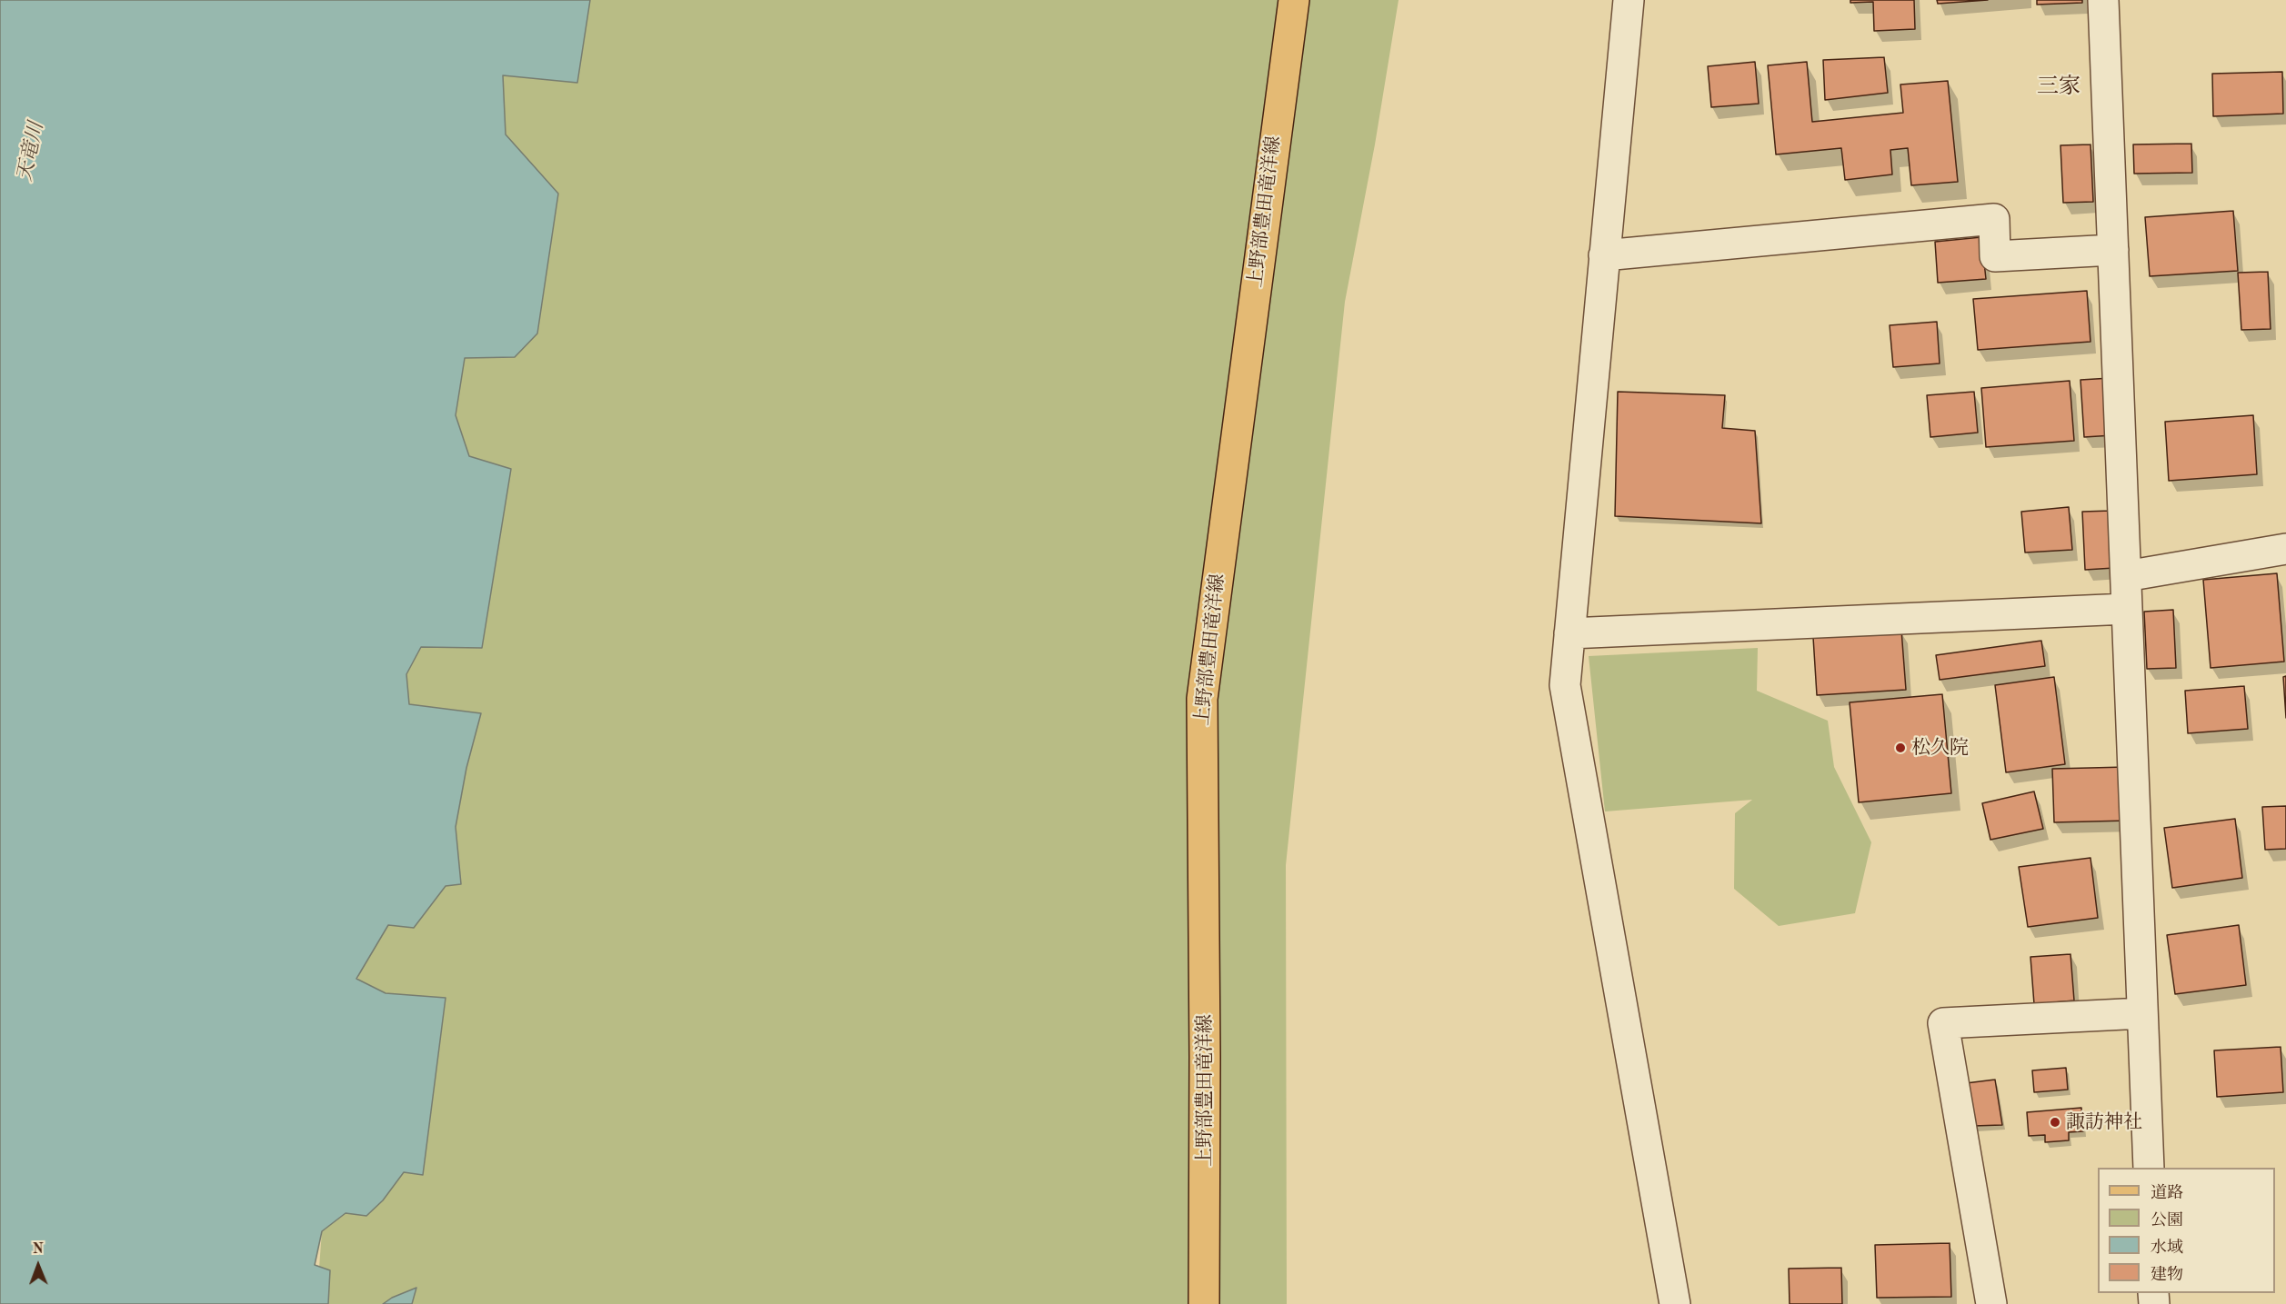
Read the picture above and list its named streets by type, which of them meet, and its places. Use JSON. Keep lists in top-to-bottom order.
{
  "streets": {
    "main road": ["上野部豊田竜洋線"]
  },
  "districts": ["三家"],
  "water": ["天竜川"],
  "places": ["松久院", "諏訪神社"],
  "legend": [
    "道路",
    "公園",
    "水域",
    "建物"
  ],
  "north": "top"
}
